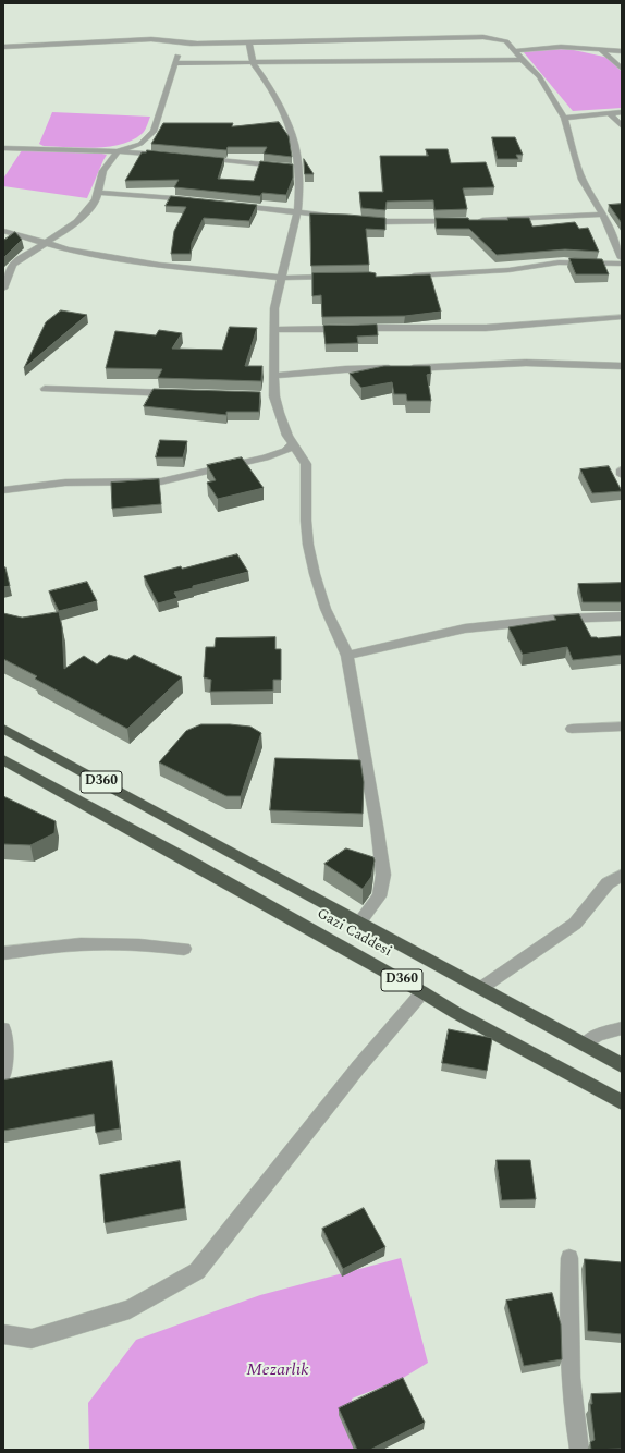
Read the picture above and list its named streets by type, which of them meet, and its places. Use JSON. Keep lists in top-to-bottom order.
{
  "streets": {
    "highway": ["D360", "Gazi Caddesi"]
  },
  "parks": ["Mezarlık"]
}
